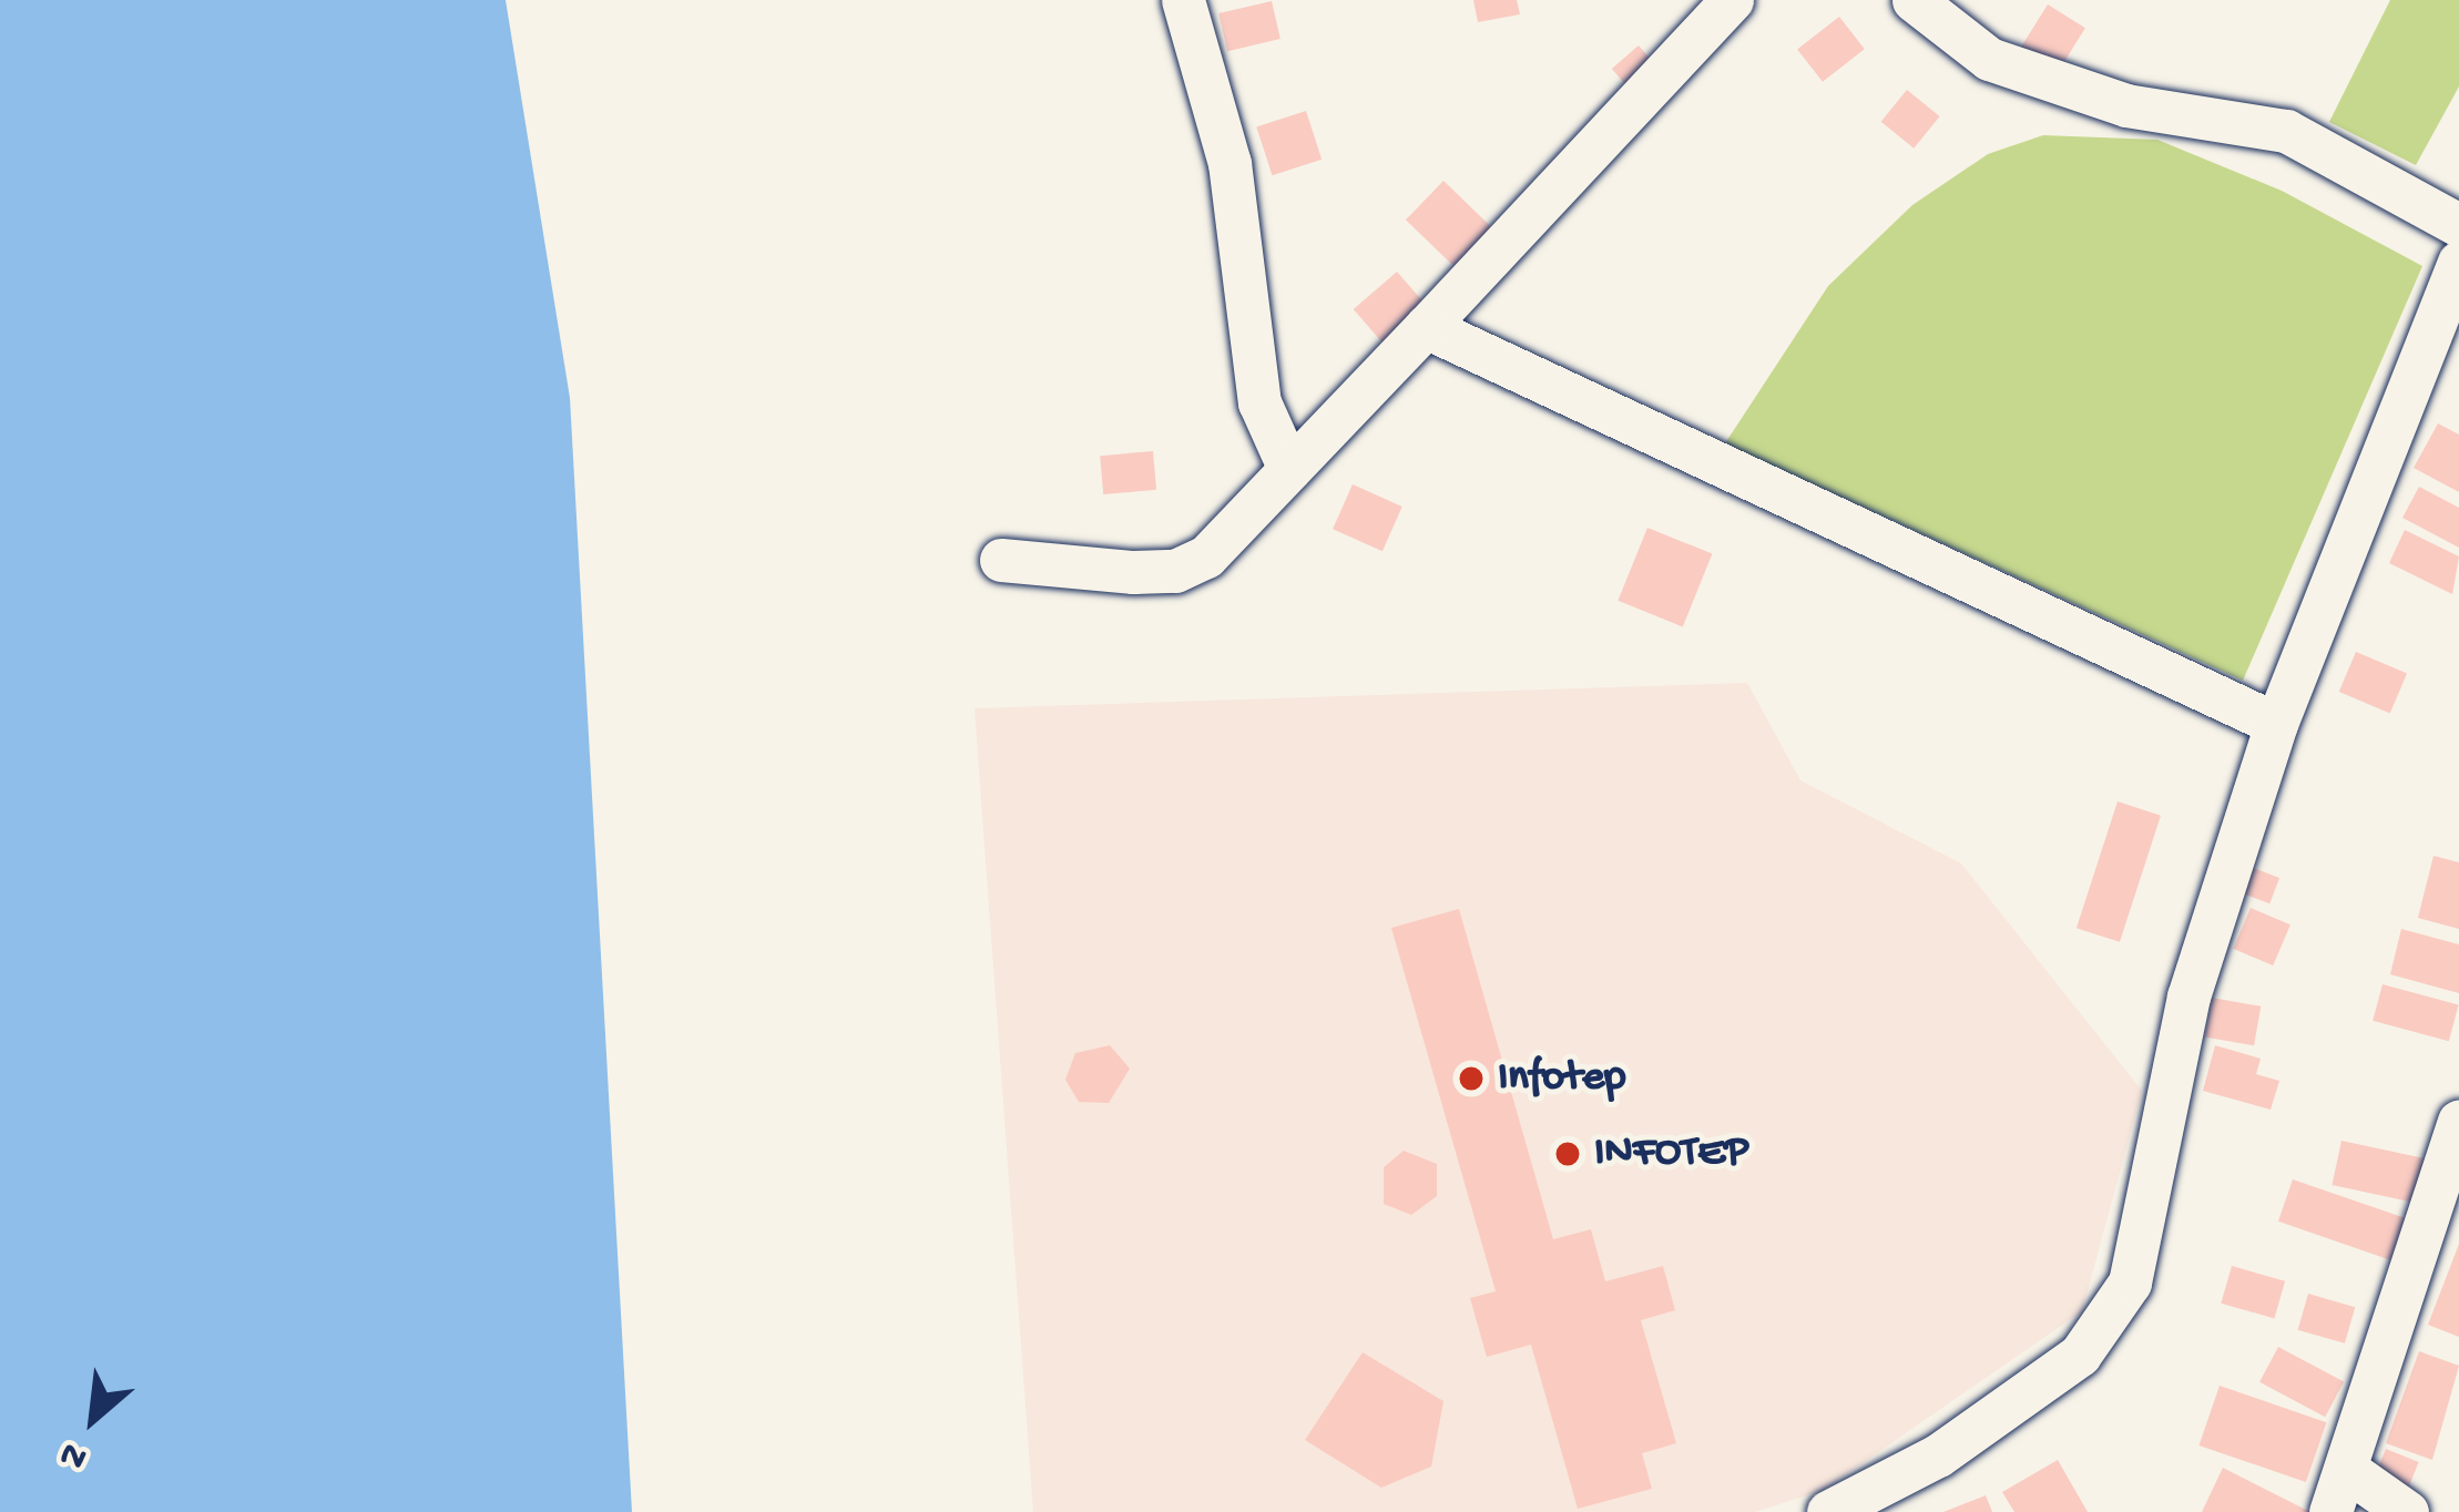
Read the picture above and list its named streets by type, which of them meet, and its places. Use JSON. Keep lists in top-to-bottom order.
{
  "places": ["Infotep", "INFOTEP"],
  "north": "bottom left"
}
